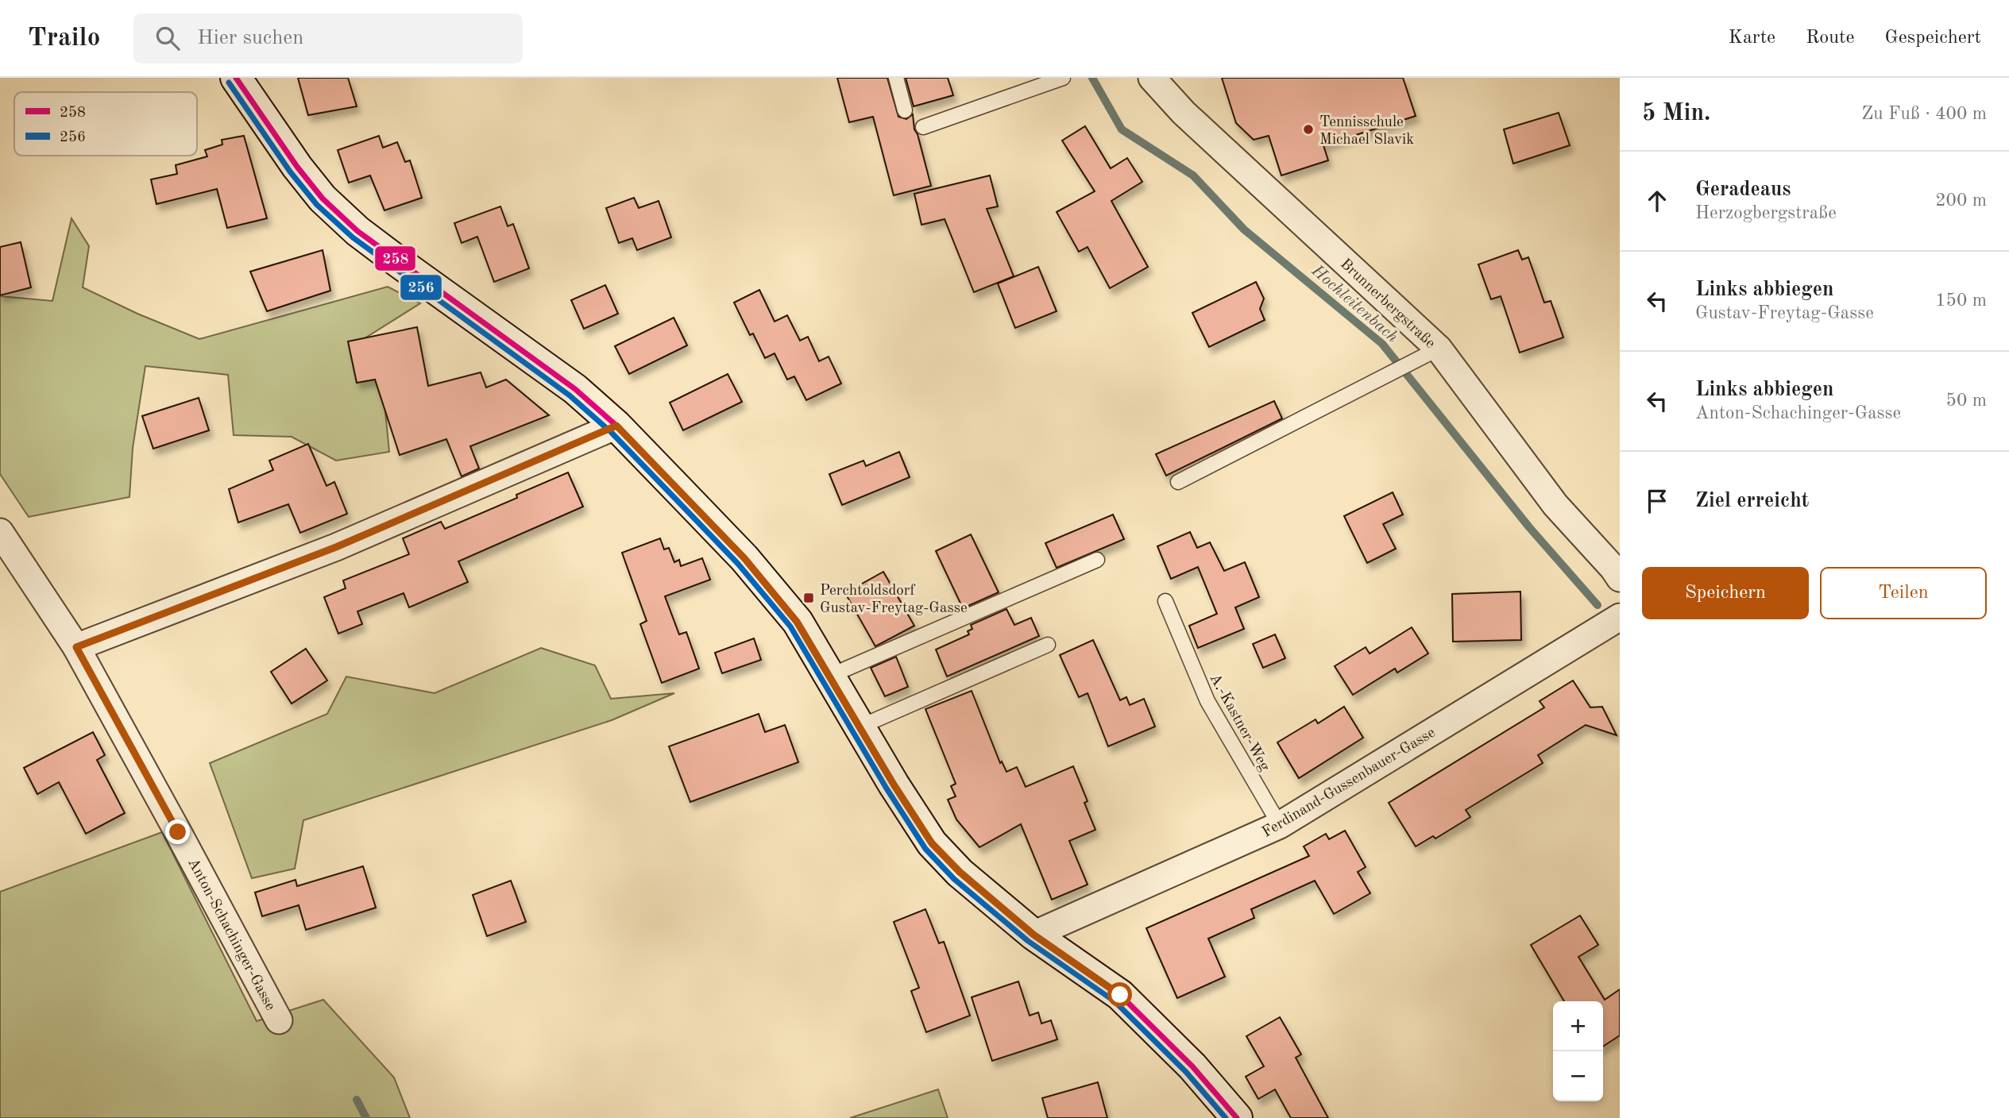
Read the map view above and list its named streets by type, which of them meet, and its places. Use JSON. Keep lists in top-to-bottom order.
{
  "streets": {
    "street": ["Brunnerbergstraße", "Ferdinand-Gussenbauer-Gasse", "Anton-Schachinger-Gasse"],
    "lane": ["A.-Kastner-Weg"]
  },
  "crossings": [
    ["A.-Kastner-Weg", "Ferdinand-Gussenbauer-Gasse"]
  ],
  "water": ["Hochleitenbach"],
  "places": {
    "other": ["Tennisschule Michael Slavik"],
    "transit": ["Perchtoldsdorf Gustav-Freytag-Gasse"]
  },
  "lines": ["transit line 258", "transit line 256"],
  "legend": ["258", "256"],
  "page": {
    "header": "Trailo",
    "search": "Hier suchen",
    "nav": ["Karte", "Route", "Gespeichert"],
    "heading": ["5 Min.", "Zu Fuß · 400 m"],
    "list": [
      ["Geradeaus", "Herzogbergstraße", "200 m"],
      ["Links abbiegen", "Gustav-Freytag-Gasse", "150 m"],
      ["Links abbiegen", "Anton-Schachinger-Gasse", "50 m"],
      "Ziel erreicht"
    ],
    "buttons": ["Speichern", "Teilen"],
    "map_buttons": ["+", "−"]
  }
}
